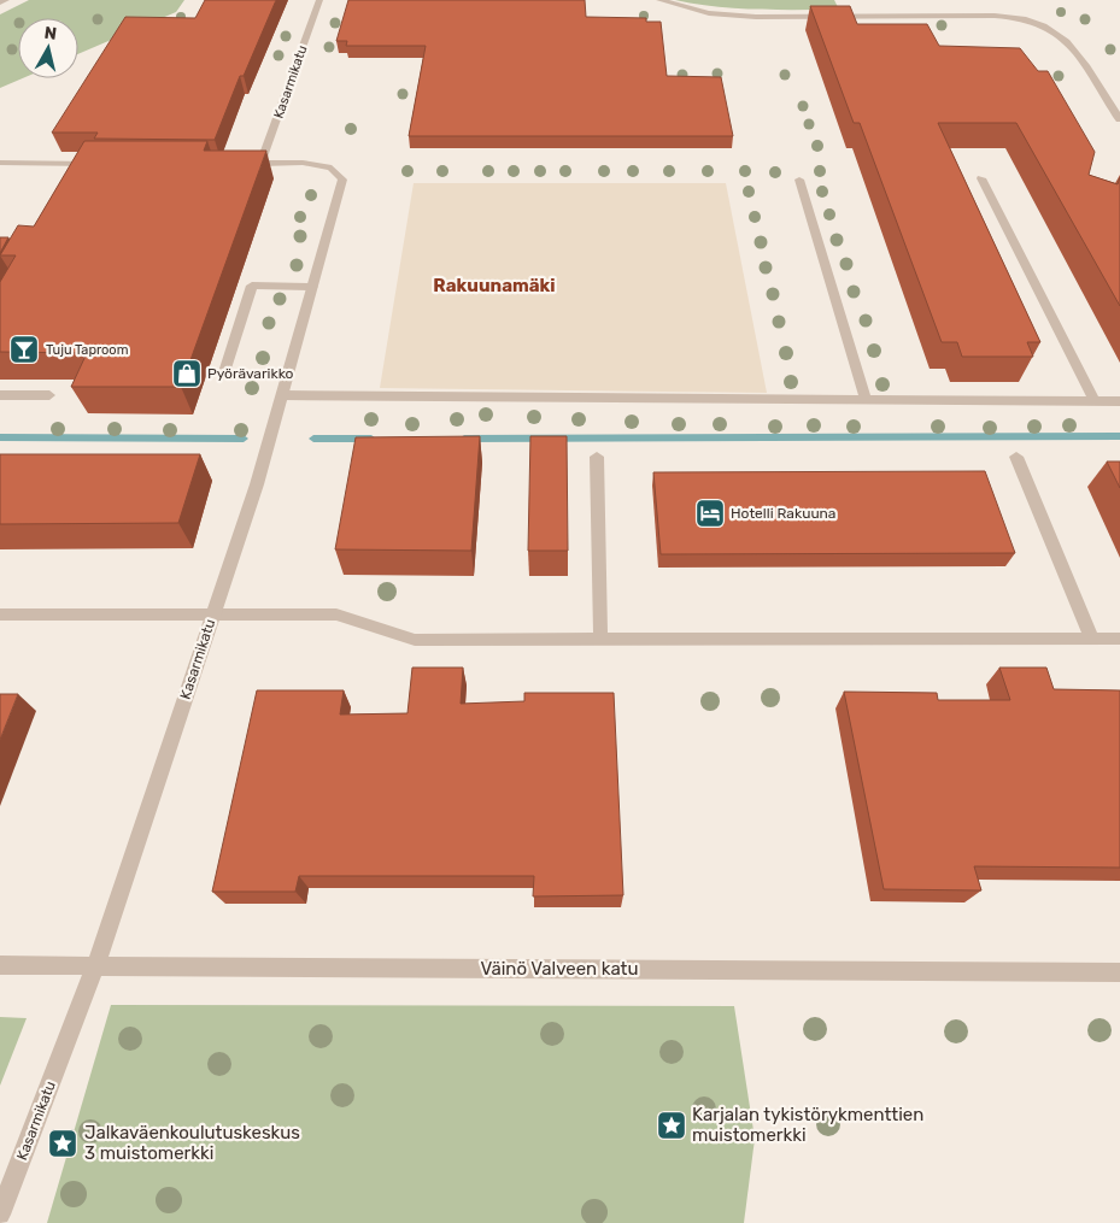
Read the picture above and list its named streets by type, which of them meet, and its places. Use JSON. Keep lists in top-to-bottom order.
{
  "streets": {
    "street": ["Kasarmikatu", "Väinö Valveen katu"]
  },
  "crossings": [
    ["Kasarmikatu", "Väinö Valveen katu"]
  ],
  "districts": ["Rakuunamäki"],
  "places": {
    "bar": ["Tuju Taproom"],
    "shop": ["Pyörävarikko"],
    "hotel": ["Hotelli Rakuuna"],
    "place": ["Karjalan tykistörykmenttien muistomerkki", "Jalkaväenkoulutuskeskus 3 muistomerkki"]
  },
  "north": "top"
}
